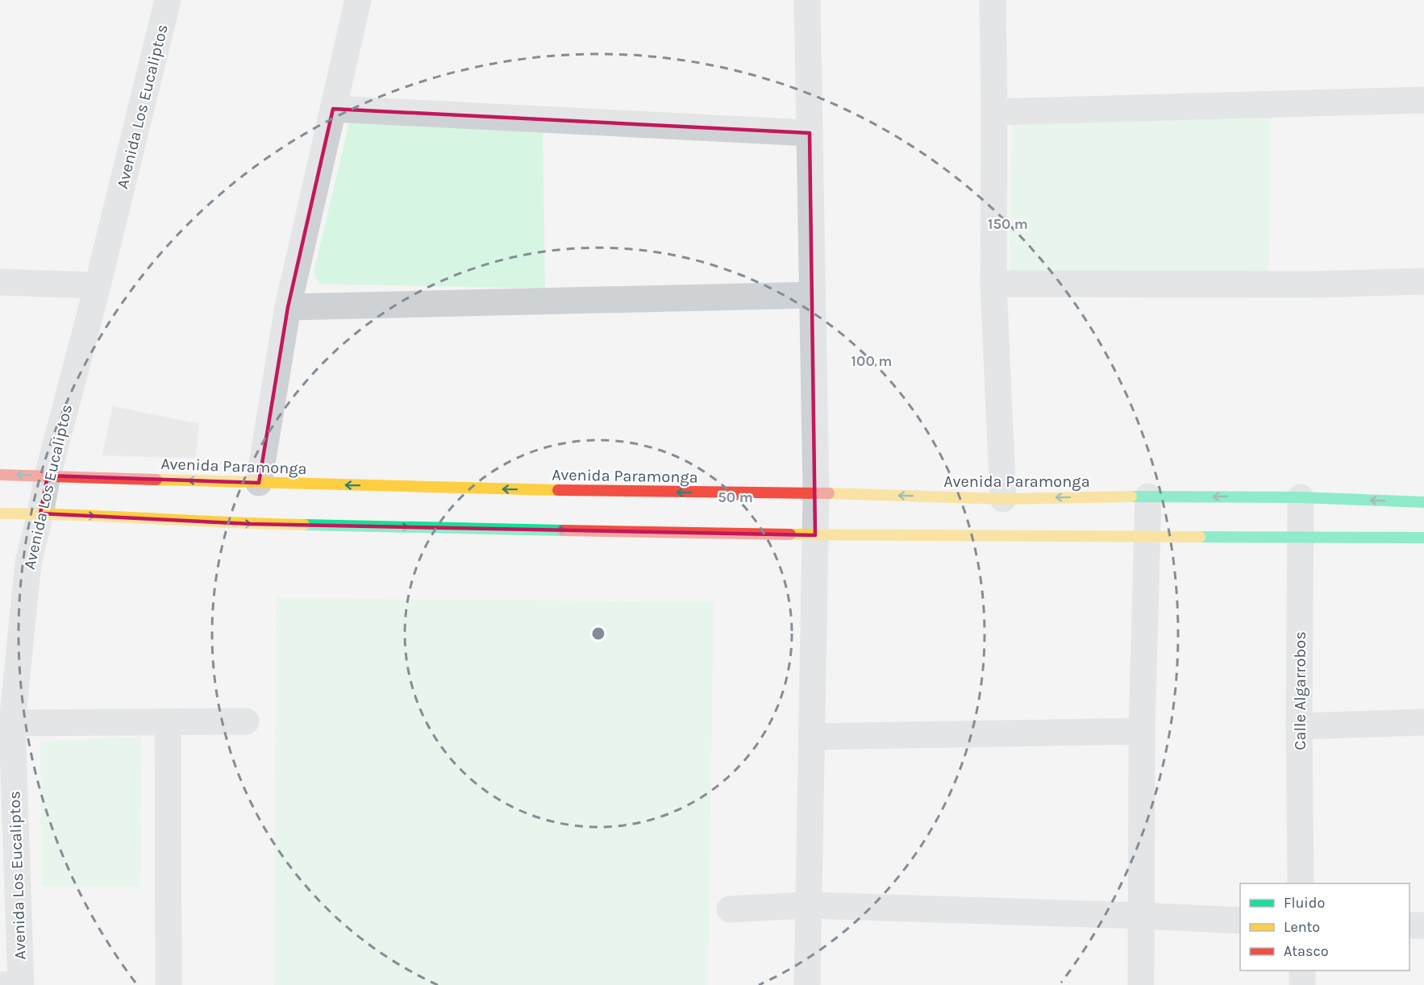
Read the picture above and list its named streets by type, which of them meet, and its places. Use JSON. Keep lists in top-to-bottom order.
{
  "streets": {
    "street": ["Avenida Los Eucaliptos", "Avenida Paramonga", "Calle Algarrobos"]
  },
  "crossings": [
    ["Avenida Los Eucaliptos", "Avenida Paramonga"],
    ["Avenida Paramonga", "Calle Algarrobos"]
  ],
  "legend": ["Fluido", "Lento", "Atasco"],
  "rings": ["150 m", "100 m", "50 m"]
}
